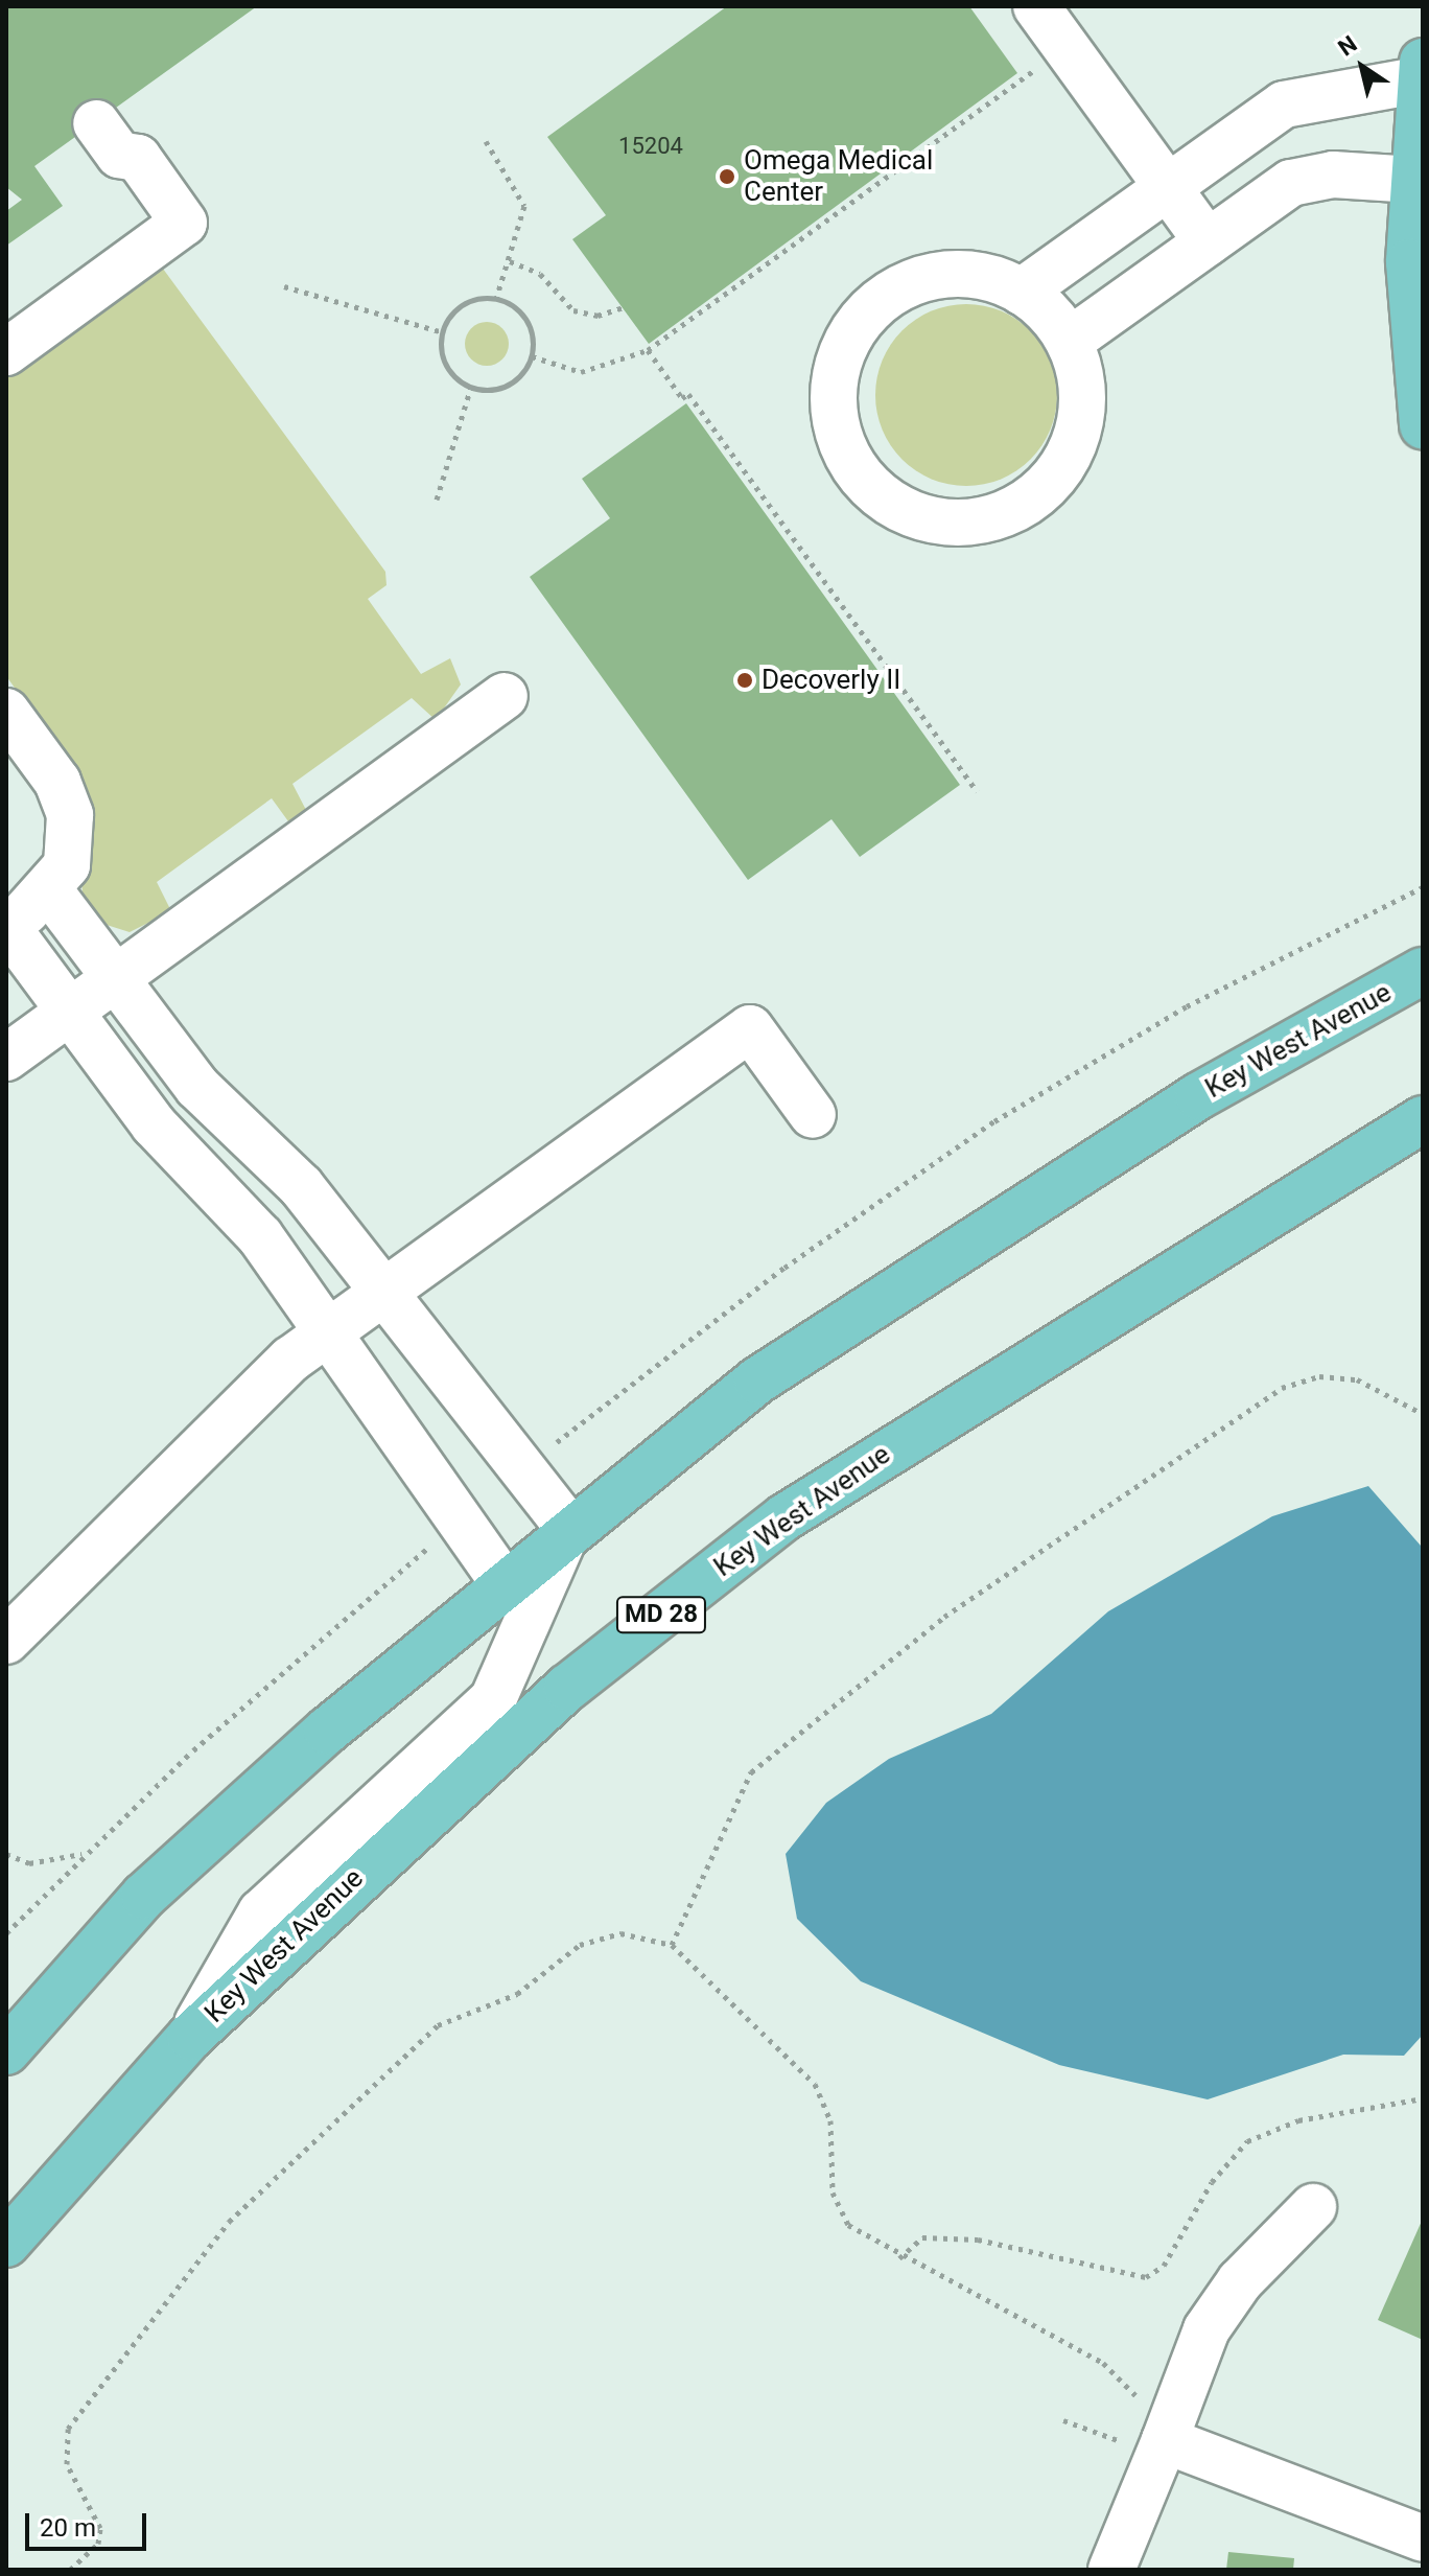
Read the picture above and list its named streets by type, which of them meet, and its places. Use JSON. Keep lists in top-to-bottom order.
{
  "streets": {
    "main road": ["Key West Avenue", "MD 28"]
  },
  "places": ["Omega Medical Center", "Decoverly II"],
  "house_numbers": ["15204"],
  "scale_bar": "20 m",
  "north": "top left"
}
